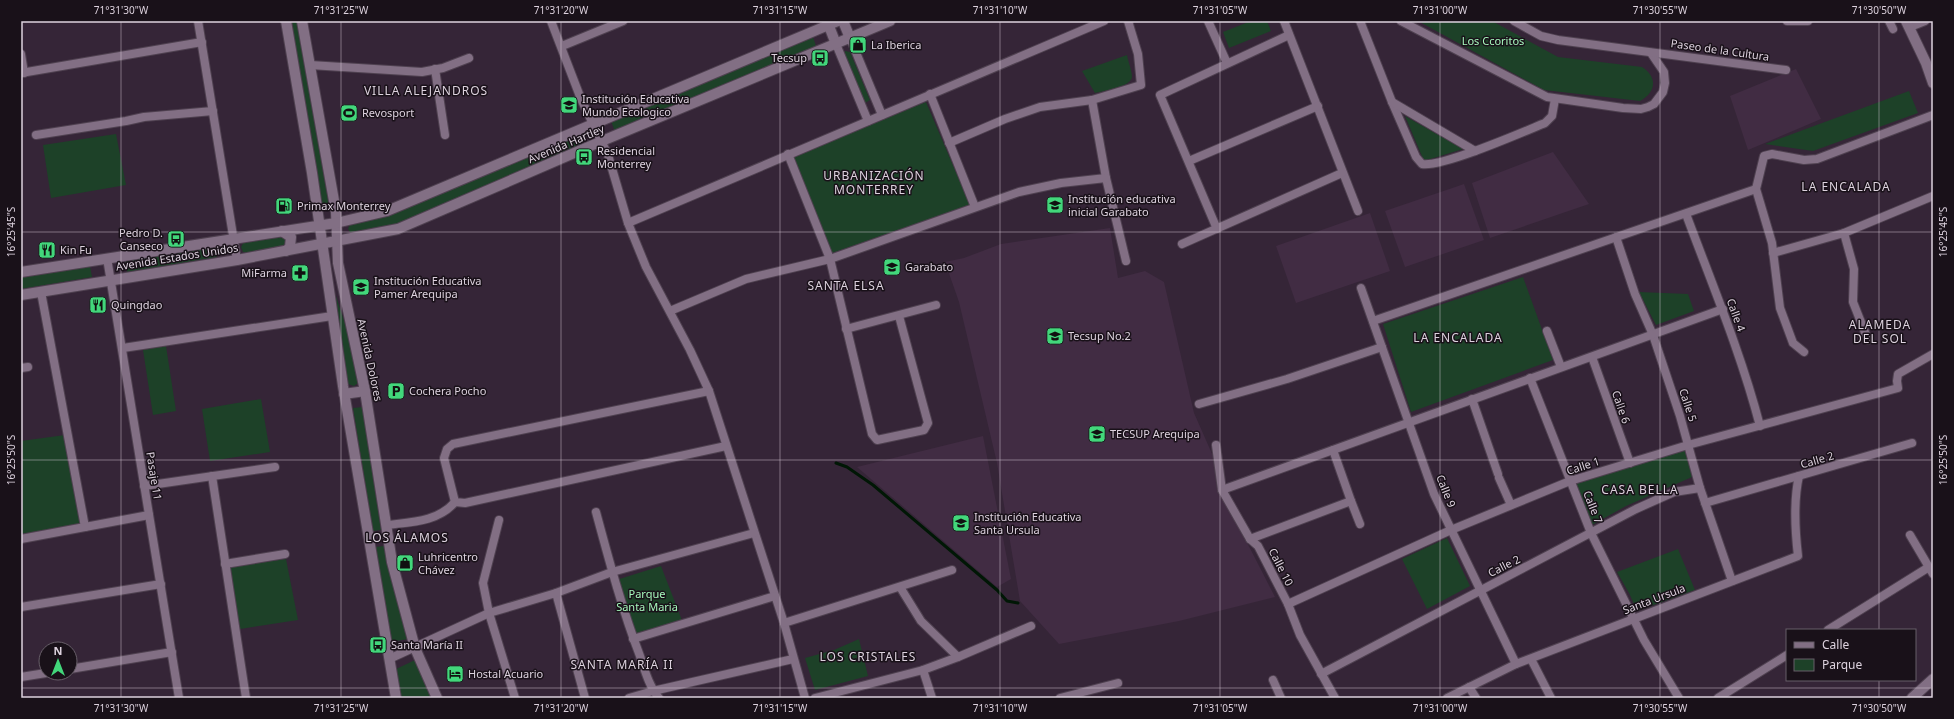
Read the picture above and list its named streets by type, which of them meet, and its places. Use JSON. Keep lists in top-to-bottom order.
{
  "streets": {
    "main road": ["Avenida Hartley", "Avenida Estados Unidos", "Avenida Dolores"],
    "street": [
      "Paseo de la Cultura",
      "Calle 4",
      "Calle 5",
      "Calle 6",
      "Calle 2",
      "Calle 1",
      "Pasaje 11",
      "Calle 9",
      "Calle 7",
      "Calle 10",
      "Santa Ursula"
    ]
  },
  "crossings": [
    ["Avenida Hartley", "Avenida Estados Unidos"],
    ["Avenida Hartley", "Avenida Dolores"],
    ["Avenida Estados Unidos", "Avenida Dolores"],
    ["Avenida Estados Unidos", "Pasaje 11"],
    ["Calle 4", "Calle 1"],
    ["Calle 5", "Calle 2"],
    ["Calle 5", "Calle 1"],
    ["Calle 5", "Santa Ursula"],
    ["Calle 6", "Calle 1"],
    ["Calle 2", "Calle 9"],
    ["Calle 2", "Calle 7"],
    ["Calle 2", "Calle 10"],
    ["Calle 2", "Santa Ursula"],
    ["Calle 1", "Calle 9"],
    ["Calle 1", "Calle 7"],
    ["Calle 1", "Calle 10"],
    ["Calle 9", "Santa Ursula"],
    ["Calle 7", "Santa Ursula"]
  ],
  "districts": [
    "VILLA ALEJANDROS",
    "URBANIZACIÓN MONTERREY",
    "LA ENCALADA",
    "SANTA ELSA",
    "ALAMEDA DEL SOL",
    "LA ENCALADA",
    "CASA BELLA",
    "LOS ÁLAMOS",
    "LOS CRISTALES",
    "SANTA MARÍA II"
  ],
  "parks": ["Los Ccoritos", "Parque Santa Maria"],
  "places": {
    "shop": ["La Iberica", "Luhricentro Chávez"],
    "bus stop": [
      "Tecsup",
      "Residencial Monterrey",
      "Pedro D. Canseco",
      "Santa María II"
    ],
    "school or university": [
      "Institución Educativa Mundo Ecologico",
      "Institución educativa inicial Garabato",
      "Garabato",
      "Institución Educativa Pamer Arequipa",
      "Tecsup No.2",
      "TECSUP Arequipa",
      "Institución Educativa Santa Ursula"
    ],
    "sports": ["Revosport"],
    "fuel station": ["Primax Monterrey"],
    "restaurant": ["Kin Fu", "Quingdao"],
    "pharmacy": ["MiFarma"],
    "parking": ["Cochera Pocho"],
    "hotel": ["Hostal Acuario"]
  },
  "legend": ["Calle", "Parque"],
  "north": "top",
  "coordinates": [
    "71°31'30\"W",
    "71°31'25\"W",
    "71°31'20\"W",
    "71°31'15\"W",
    "71°31'10\"W",
    "71°31'05\"W",
    "71°31'00\"W",
    "71°30'55\"W",
    "71°30'50\"W",
    "16°25'45\"S",
    "16°25'50\"S"
  ]
}
